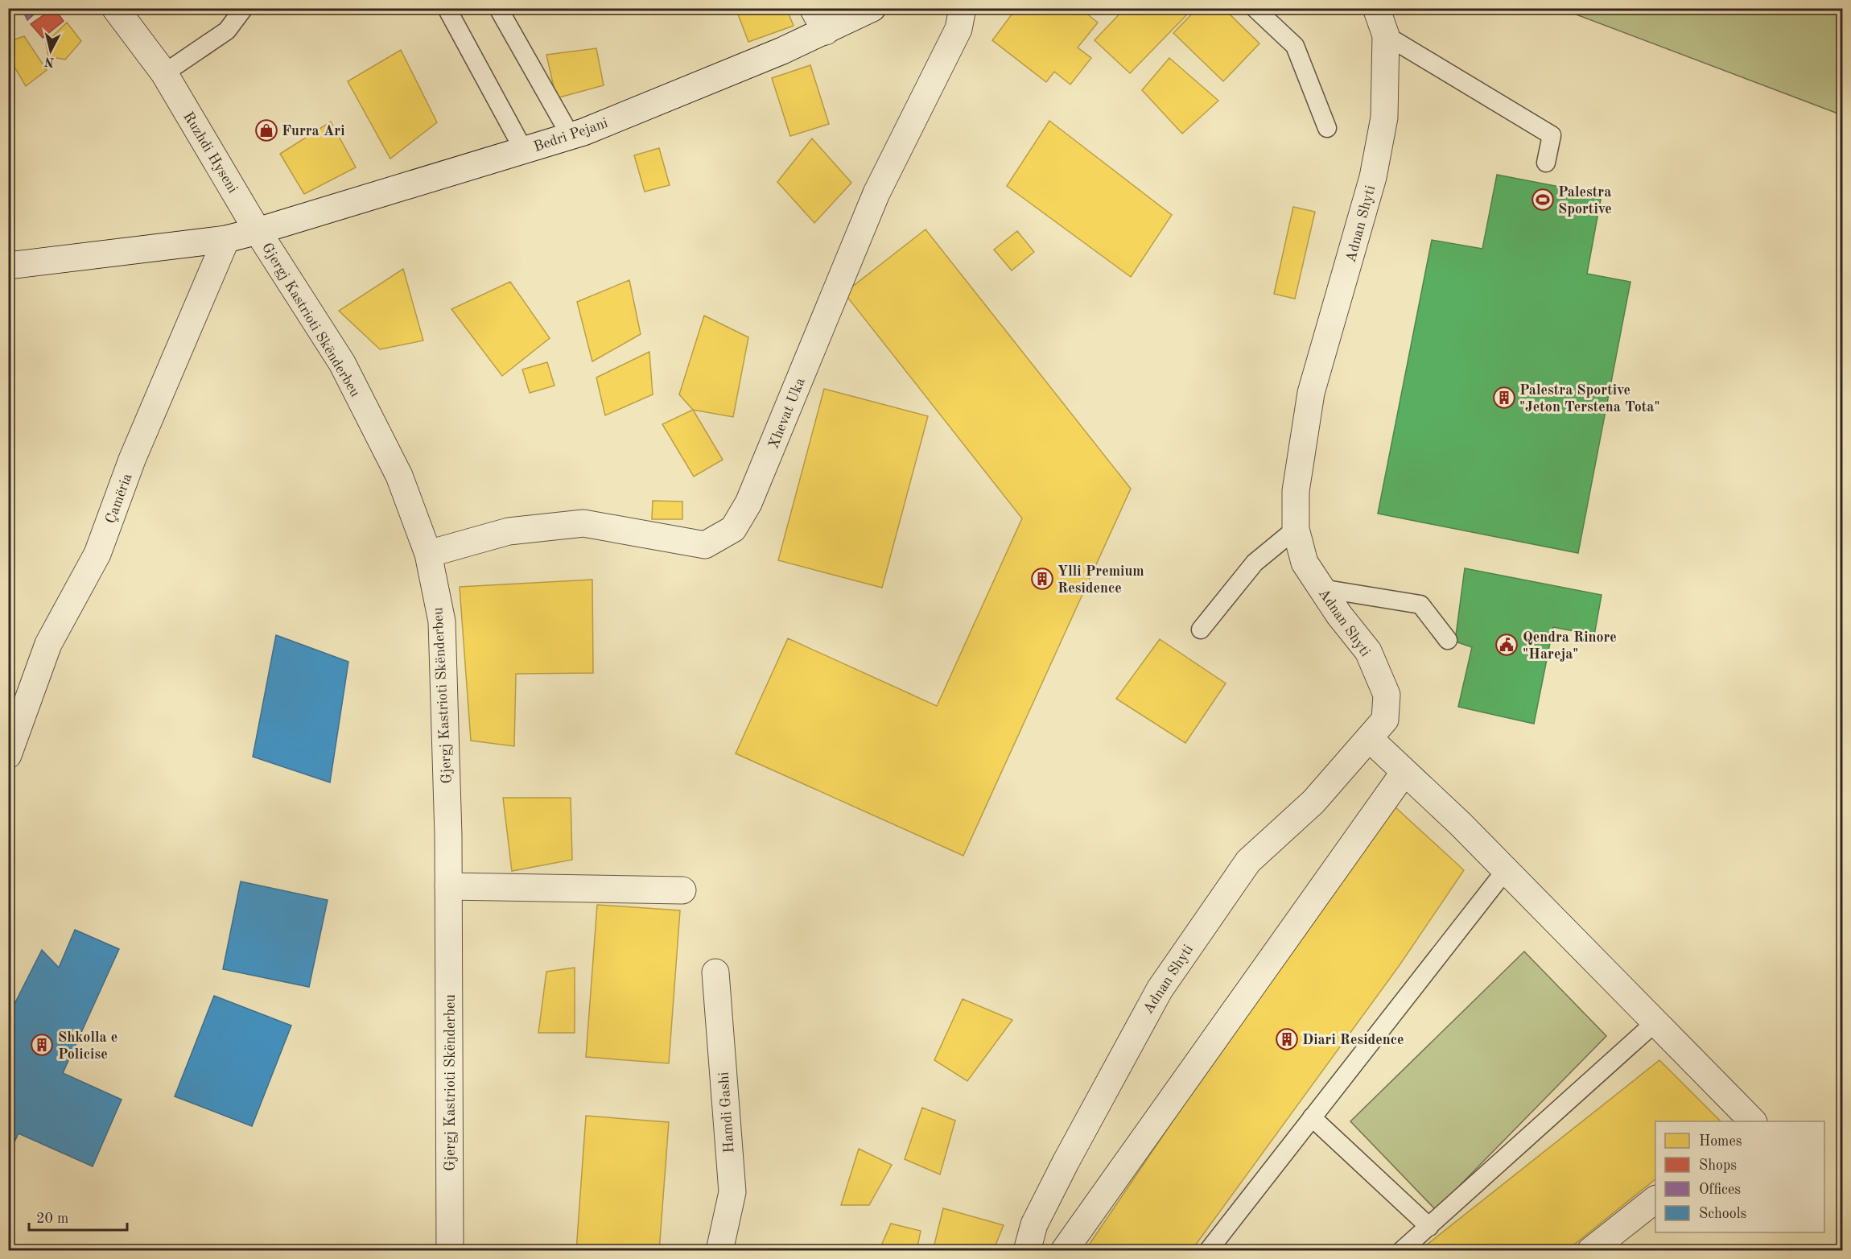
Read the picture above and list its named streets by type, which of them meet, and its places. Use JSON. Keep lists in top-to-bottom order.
{
  "streets": {
    "street": [
      "Bedri Pejani",
      "Ruzhdi Hyseni",
      "Adnan Shyti",
      "Gjergj Kastrioti Skënderbeu",
      "Xhevat Uka",
      "Çamëria",
      "Hamdi Gashi"
    ]
  },
  "crossings": [
    ["Bedri Pejani", "Ruzhdi Hyseni"],
    ["Bedri Pejani", "Gjergj Kastrioti Skënderbeu"],
    ["Ruzhdi Hyseni", "Gjergj Kastrioti Skënderbeu"],
    ["Gjergj Kastrioti Skënderbeu", "Xhevat Uka"]
  ],
  "places": {
    "shop": ["Furra Ari"],
    "sports": ["Palestra Sportive"],
    "building": [
      "Palestra Sportive \"Jeton Terstena Tota\"",
      "Ylli Premium Residence",
      "Diari Residence",
      "Shkolla e Policise"
    ],
    "public building": ["Qendra Rinore \"Hareja\""]
  },
  "legend": [
    "Homes",
    "Shops",
    "Offices",
    "Schools"
  ],
  "scale_bar": "20 m",
  "north": "bottom"
}
